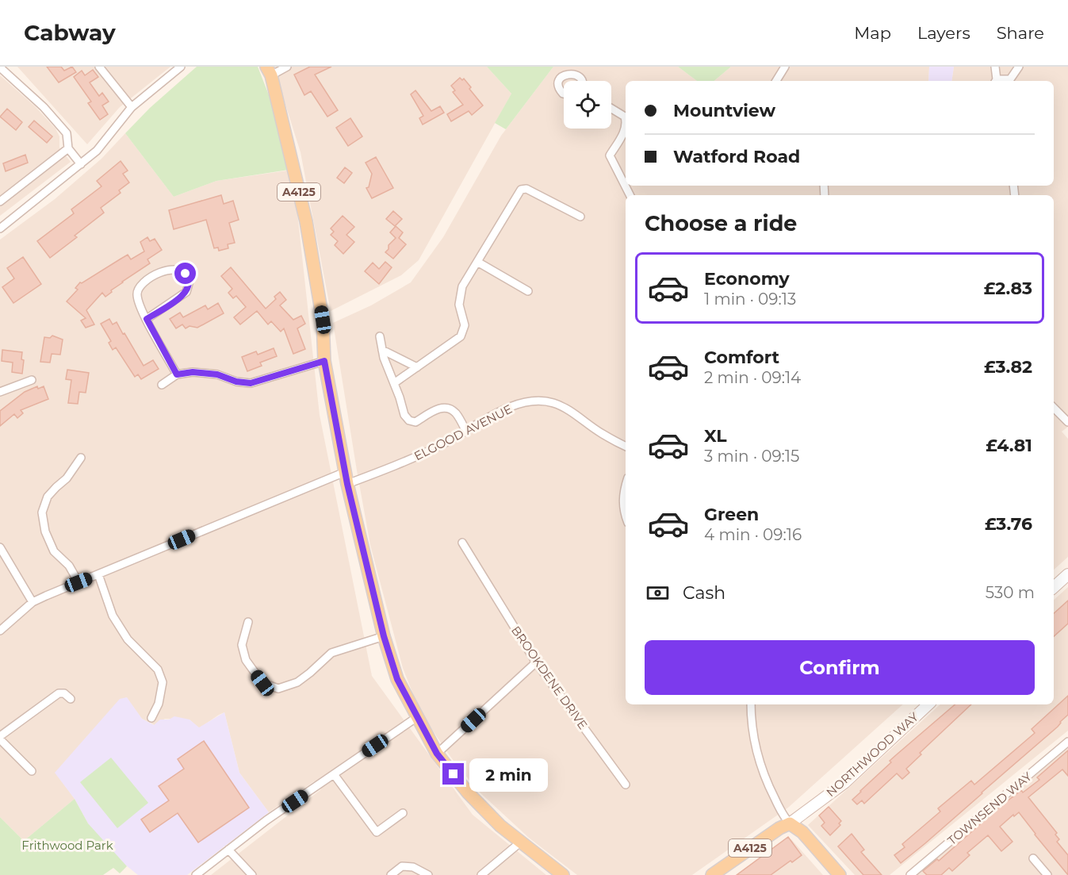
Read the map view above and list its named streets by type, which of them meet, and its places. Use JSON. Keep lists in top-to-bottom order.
{
  "streets": {
    "main road": ["A4125"],
    "street": [
      "ELGOOD AVENUE",
      "BROOKDENE DRIVE",
      "NORTHWOOD WAY",
      "TOWNSEND WAY"
    ]
  },
  "crossings": [
    ["A4125", "ELGOOD AVENUE"],
    ["A4125", "NORTHWOOD WAY"]
  ],
  "parks": ["Frithwood Park"],
  "page": {
    "header": "Cabway",
    "nav": ["Map", "Layers", "Share"],
    "banner": ["Mountview", "Watford Road"],
    "heading": "Choose a ride",
    "list": [
      {
        "name": "Economy",
        "note": "1 min · 09:13",
        "value": "£2.83"
      },
      {
        "name": "Comfort",
        "note": "2 min · 09:14",
        "value": "£3.82"
      },
      {
        "name": "XL",
        "note": "3 min · 09:15",
        "value": "£4.81"
      },
      {
        "name": "Green",
        "note": "4 min · 09:16",
        "value": "£3.76"
      }
    ],
    "pay": ["Cash", "530 m"],
    "buttons": "Confirm",
    "bubble": "2 min"
  }
}
